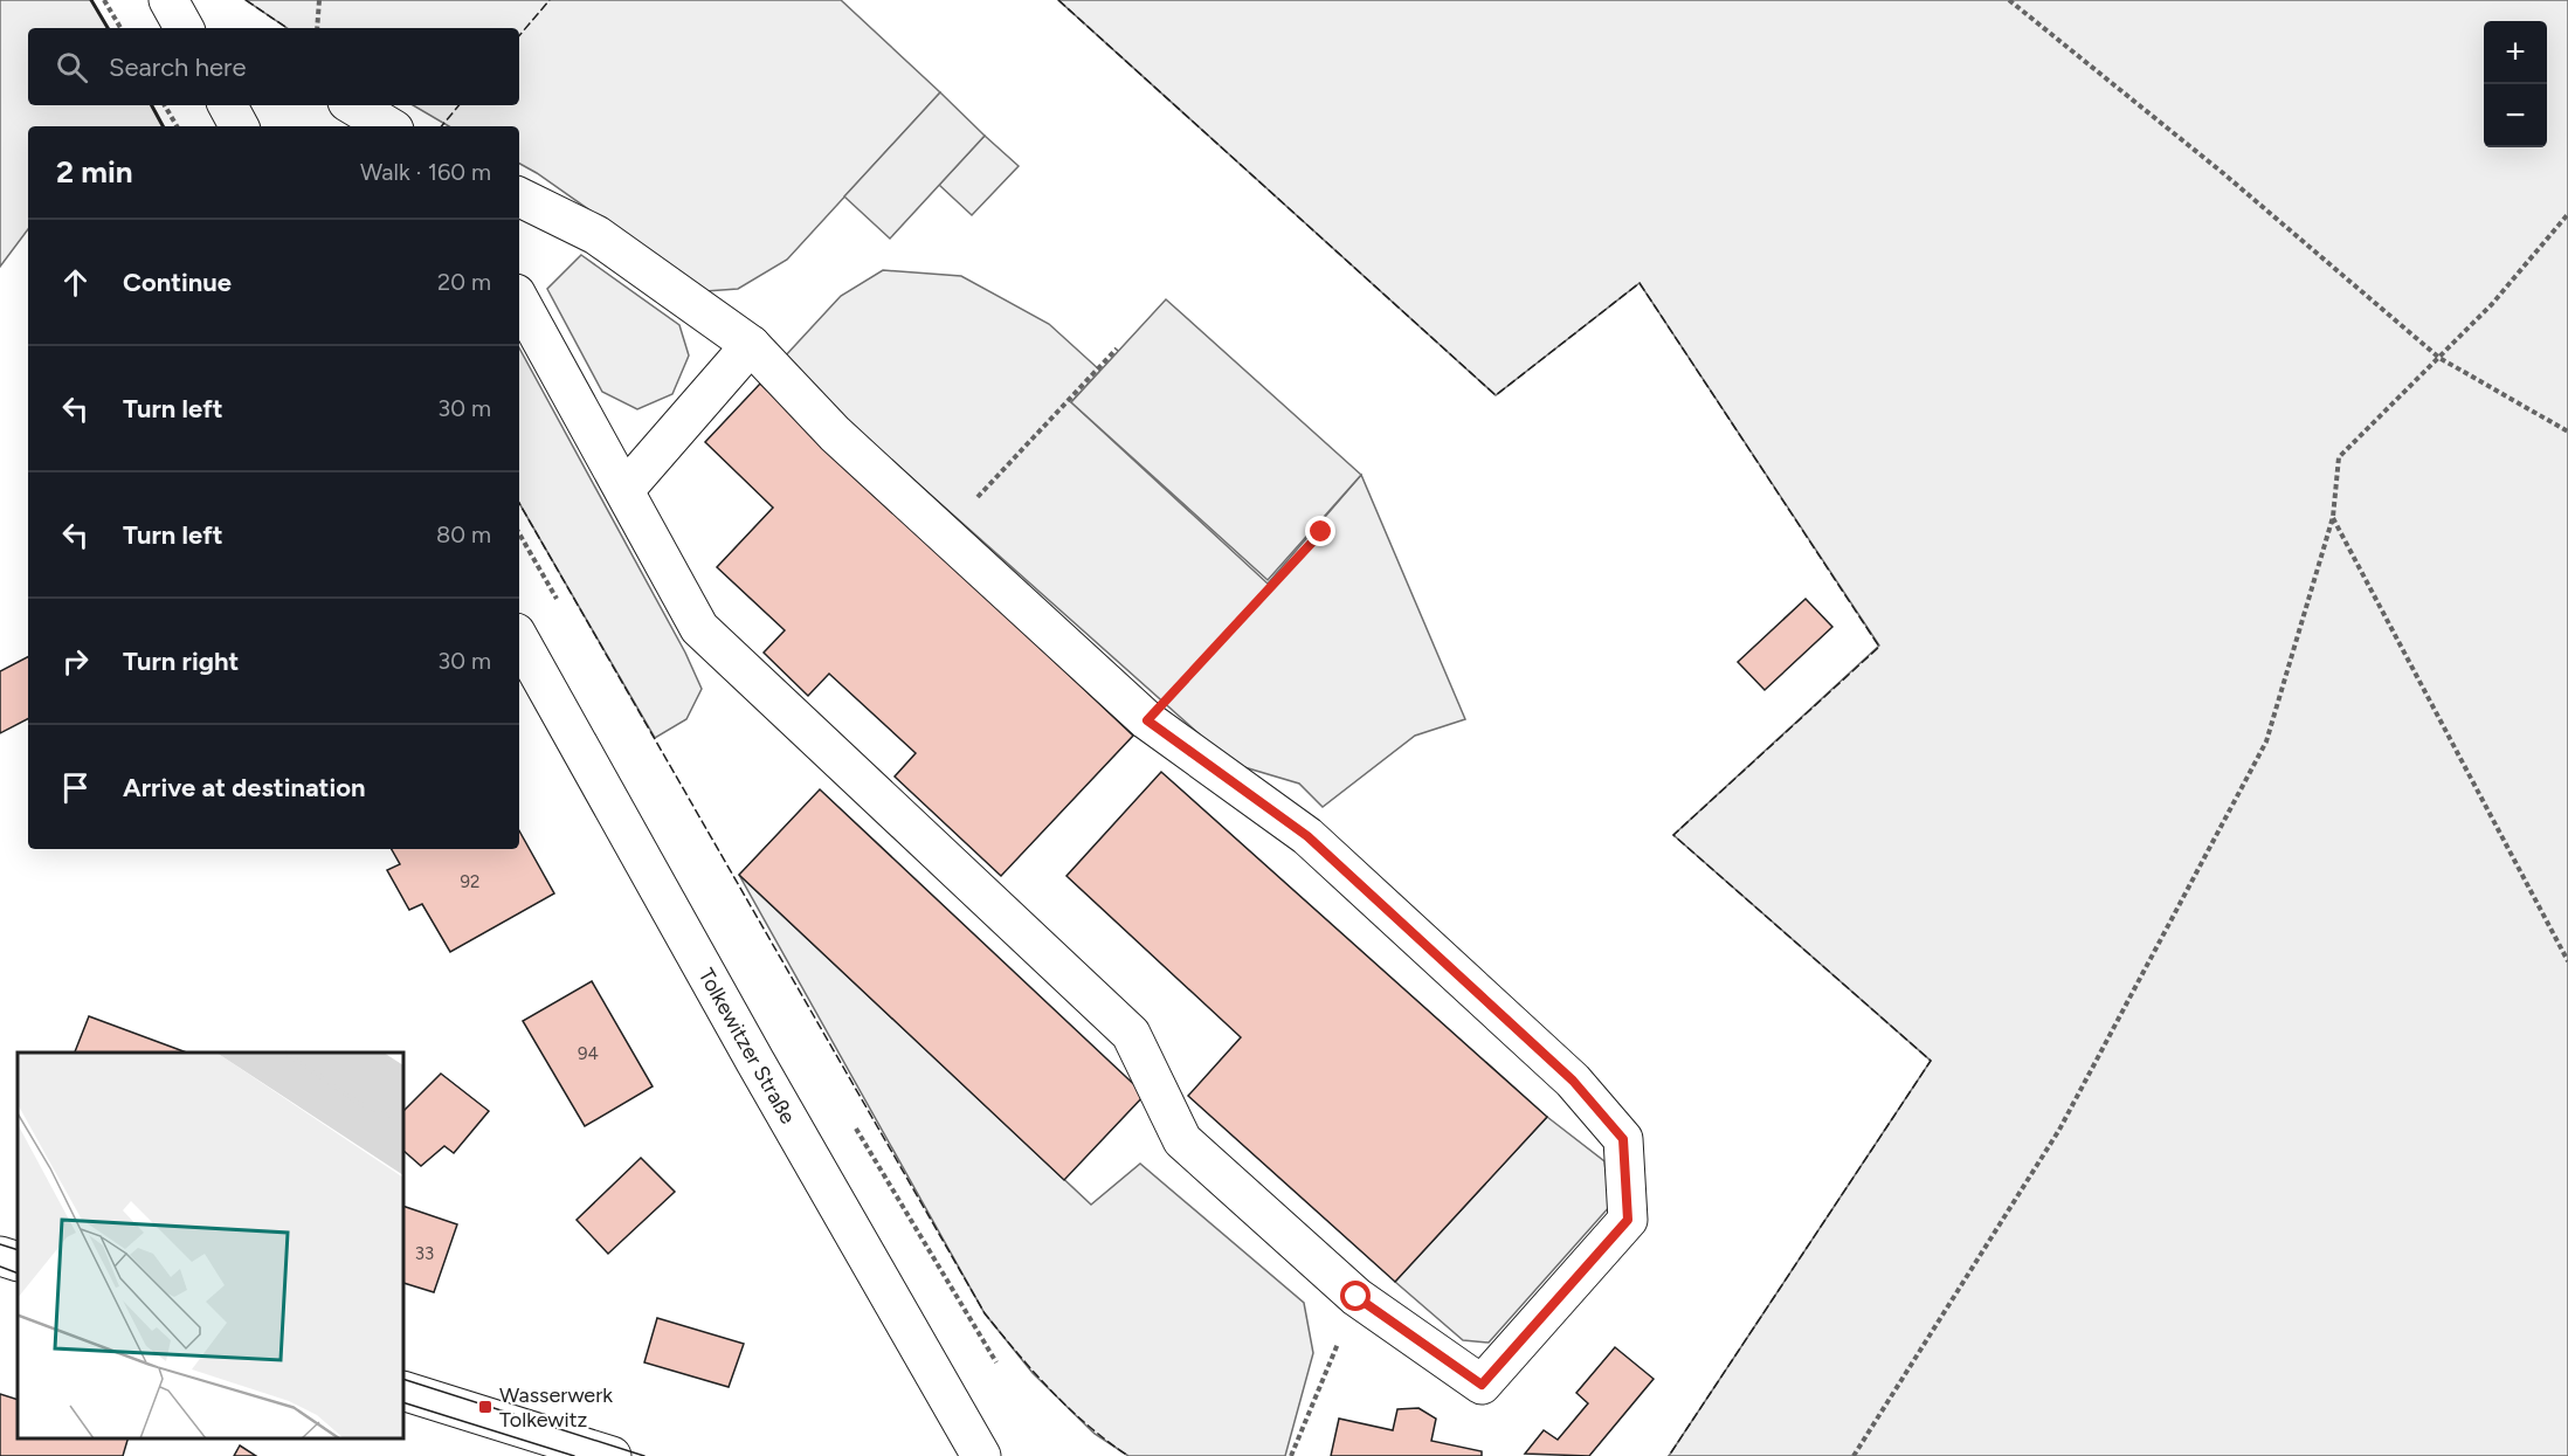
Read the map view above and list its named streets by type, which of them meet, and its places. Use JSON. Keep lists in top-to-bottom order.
{
  "streets": {
    "main road": ["Tolkewitzer Straße"]
  },
  "places": {
    "transit": ["Wasserwerk Tolkewitz"]
  },
  "house_numbers": ["92", "94", "33"],
  "page": {
    "map_buttons": ["+", "−"],
    "search": "Search here",
    "heading": ["2 min", "Walk · 160 m"],
    "list": [
      ["Continue", "20 m"],
      ["Turn left", "30 m"],
      ["Turn left", "80 m"],
      ["Turn right", "30 m"],
      "Arrive at destination"
    ]
  }
}
